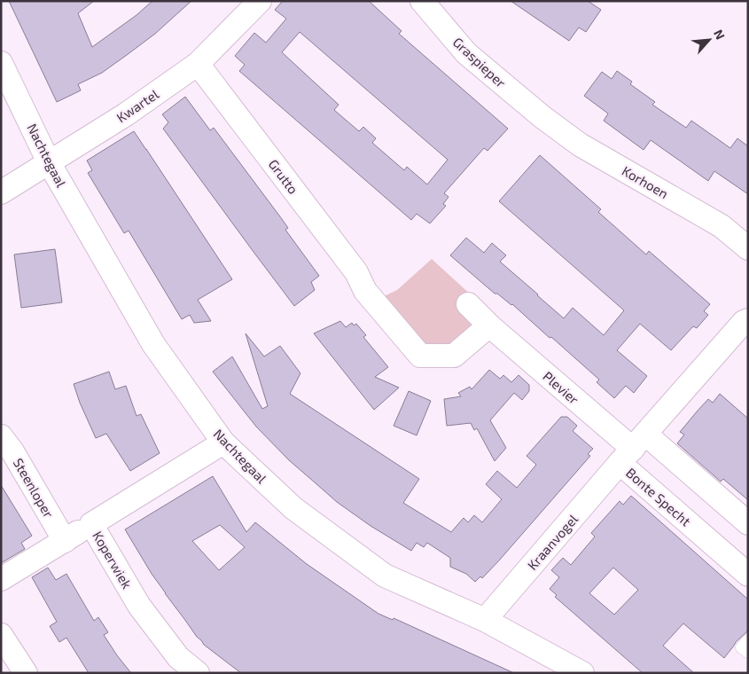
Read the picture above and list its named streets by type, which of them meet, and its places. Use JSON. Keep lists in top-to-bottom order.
{
  "streets": {
    "street": [
      "Graspieper",
      "Kwartel",
      "Nachtegaal",
      "Grutto",
      "Korhoen",
      "Plevier",
      "Steenloper",
      "Bonte Specht",
      "Kraanvogel",
      "Koperwiek"
    ]
  },
  "crossings": [
    ["Graspieper", "Korhoen"],
    ["Kwartel", "Nachtegaal"],
    ["Kwartel", "Grutto"],
    ["Nachtegaal", "Kraanvogel"],
    ["Nachtegaal", "Koperwiek"],
    ["Grutto", "Plevier"],
    ["Plevier", "Bonte Specht"],
    ["Plevier", "Kraanvogel"],
    ["Bonte Specht", "Kraanvogel"]
  ],
  "north": "top right"
}
